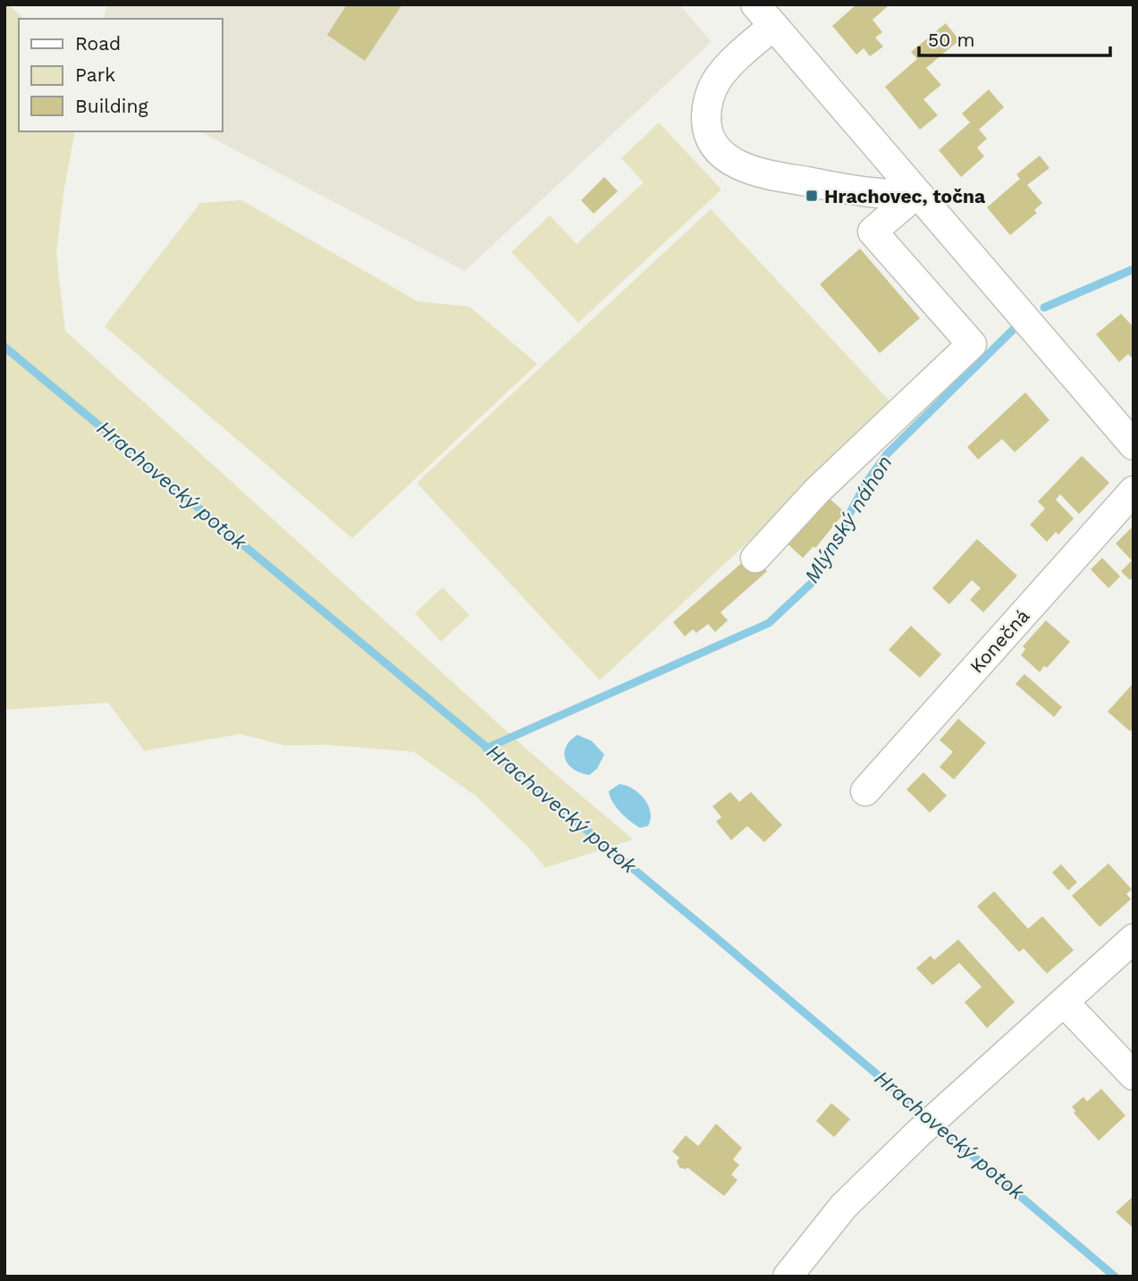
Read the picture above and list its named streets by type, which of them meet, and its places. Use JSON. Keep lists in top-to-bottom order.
{
  "streets": {
    "street": ["Konečná"]
  },
  "water": ["Hrachovecký potok", "Mlýnský náhon"],
  "places": {
    "transit": ["Hrachovec, točna"]
  },
  "legend": ["Road", "Park", "Building"],
  "scale_bar": "50 m"
}
